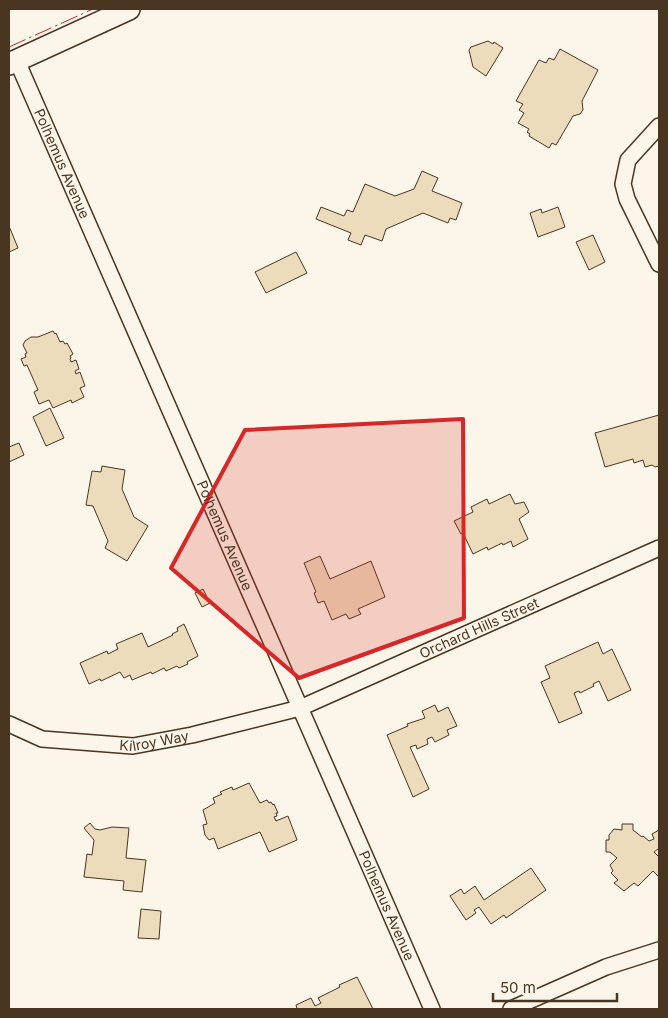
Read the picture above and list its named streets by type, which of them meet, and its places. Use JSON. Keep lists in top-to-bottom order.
{
  "streets": {
    "street": ["Polhemus Avenue", "Orchard Hills Street", "Kilroy Way"]
  },
  "crossings": [
    ["Polhemus Avenue", "Orchard Hills Street"],
    ["Polhemus Avenue", "Kilroy Way"],
    ["Orchard Hills Street", "Kilroy Way"]
  ],
  "scale_bar": "50 m"
}
